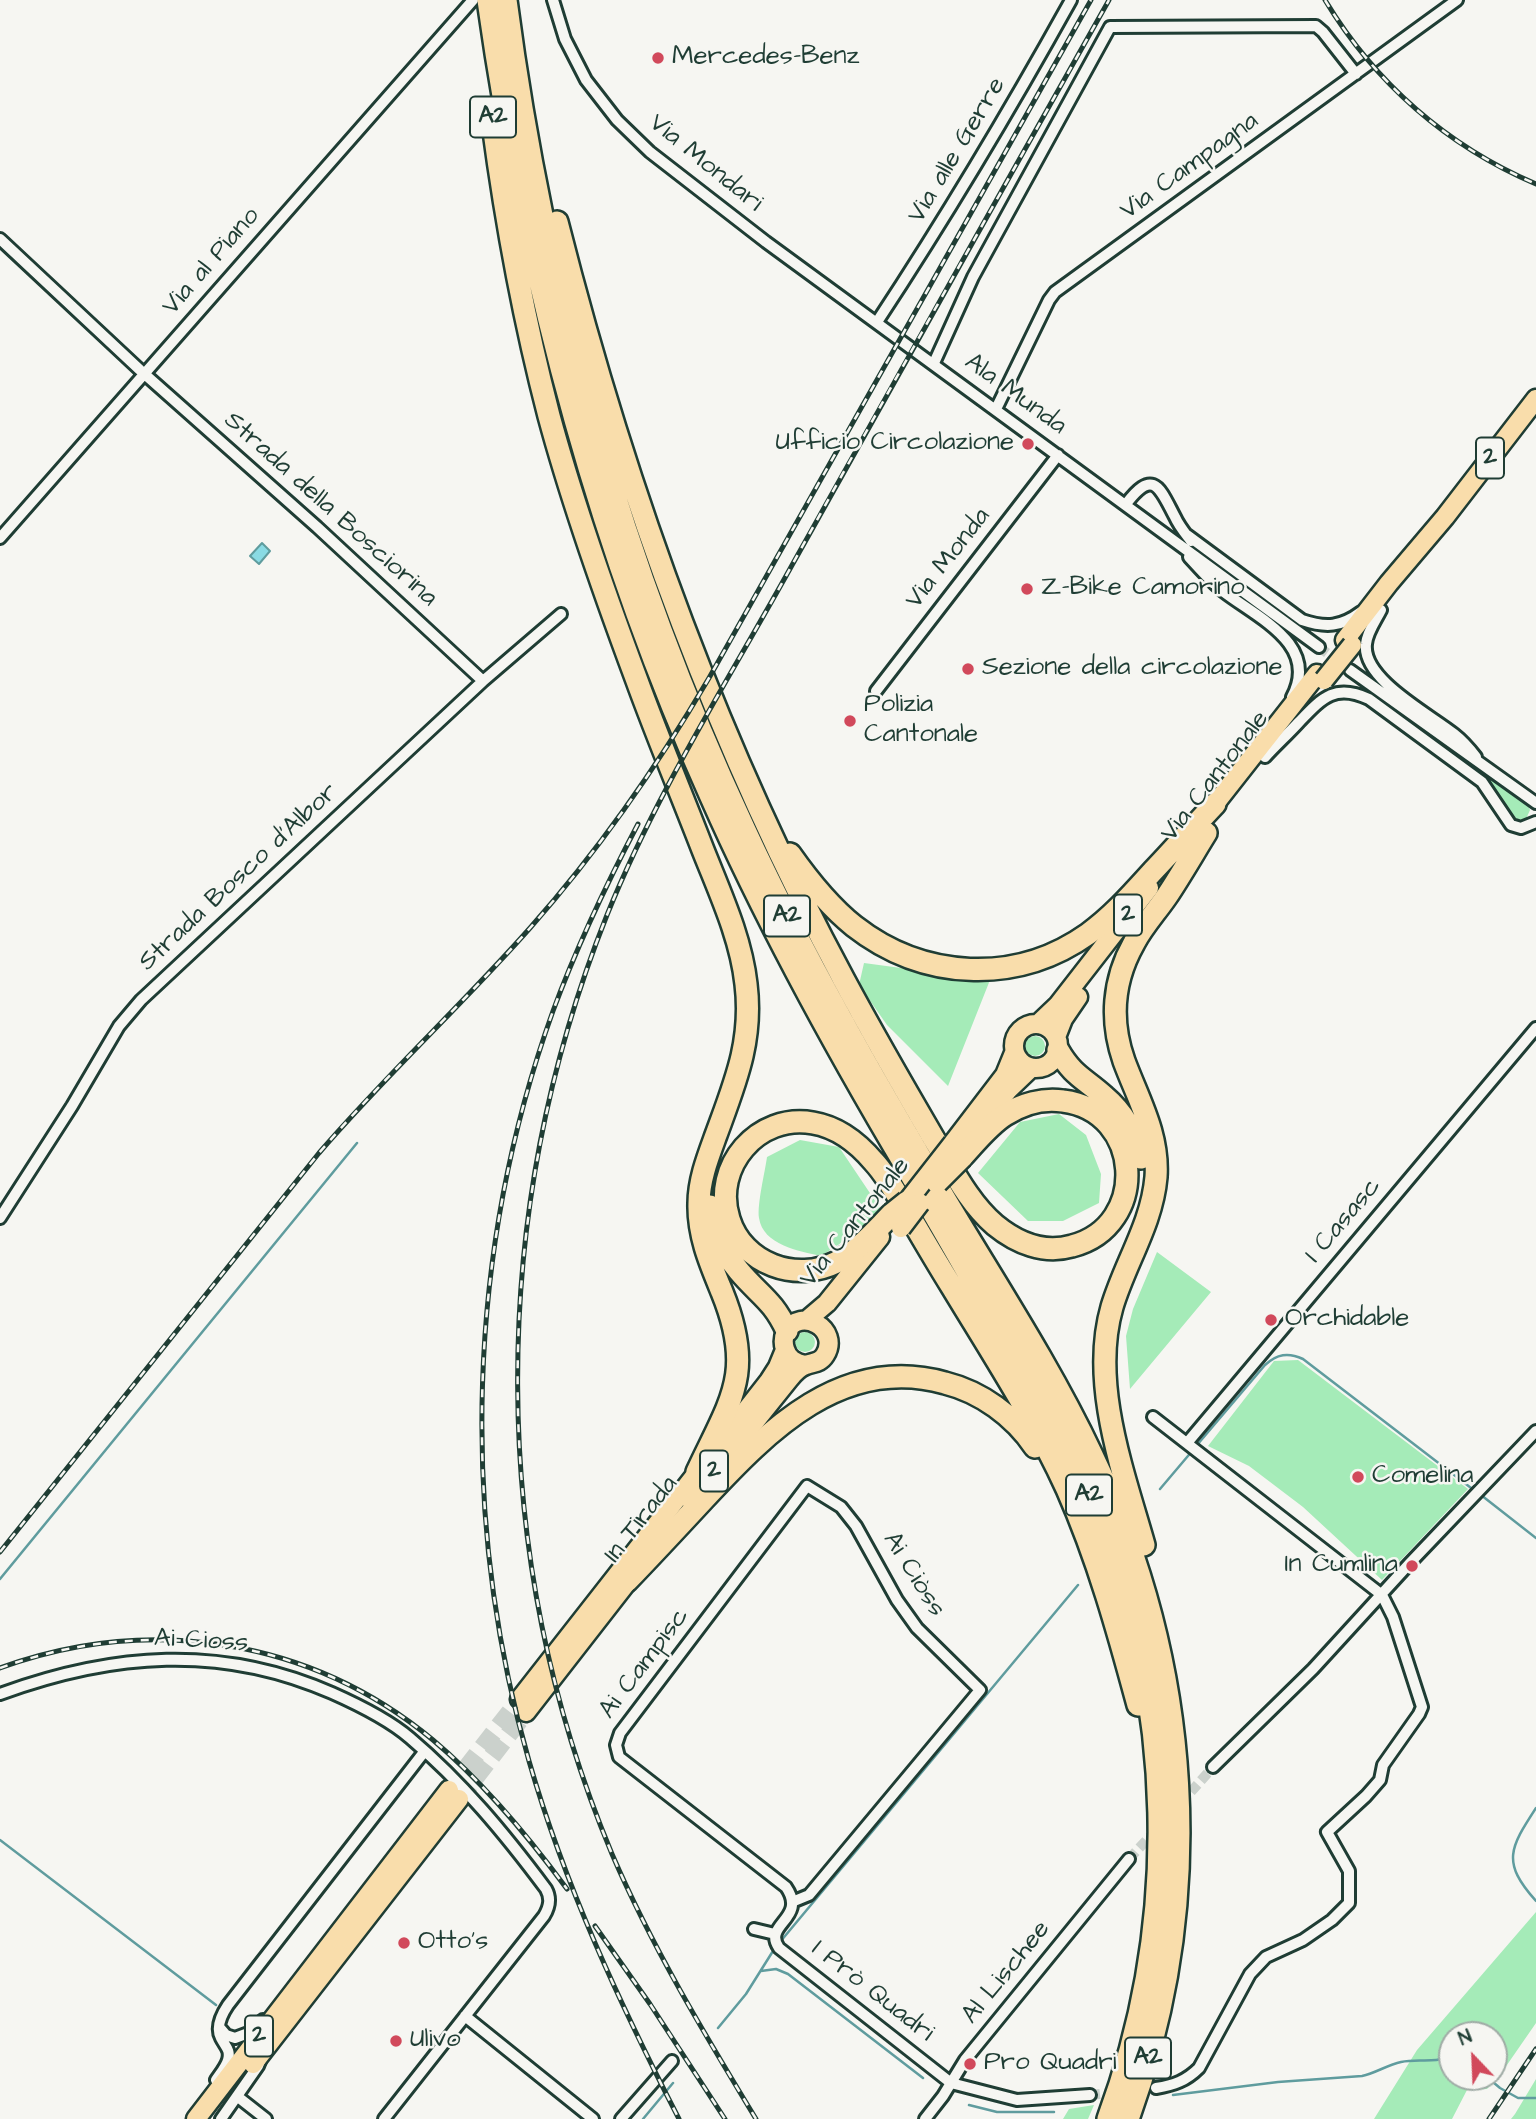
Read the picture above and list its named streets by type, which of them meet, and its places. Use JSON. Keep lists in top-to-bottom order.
{
  "streets": {
    "highway": ["A2"],
    "main road": ["2", "Via Cantonale", "In Tirada"],
    "street": [
      "Via alle Gerre",
      "Via Mondari",
      "Via Campagna",
      "Via al Piano",
      "Ala Munda",
      "Strada della Bosciorina",
      "Via Monda",
      "Strada Bosco d'Albor",
      "I Casasc",
      "Ai Ciòss",
      "Ai Cioss",
      "Ai Campisc",
      "Al Lischee",
      "I Prò Quadri"
    ]
  },
  "crossings": [
    ["A2", "2"],
    ["A2", "Via Cantonale"],
    ["A2", "In Tirada"],
    ["Via alle Gerre", "Via Mondari"],
    ["Via alle Gerre", "Ala Munda"],
    ["Via Mondari", "Ala Munda"],
    ["Via Campagna", "Ala Munda"],
    ["Via al Piano", "Strada della Bosciorina"],
    ["Ala Munda", "Via Monda"],
    ["Ala Munda", "Via Cantonale"],
    ["2", "Via Cantonale"],
    ["2", "In Tirada"],
    ["Strada della Bosciorina", "Strada Bosco d'Albor"],
    ["Via Cantonale", "In Tirada"],
    ["Ai Ciòss", "Ai Campisc"],
    ["Al Lischee", "I Prò Quadri"]
  ],
  "places": [
    "Mercedes-Benz",
    "Ufficio Circolazione",
    "Z-Bike Camorino",
    "Sezione della circolazione",
    "Polizia Cantonale",
    "Orchidable",
    "Comelina",
    "In Cumlina",
    "Otto's",
    "Ulivo",
    "Pro Quadri"
  ],
  "north": "top left"
}
